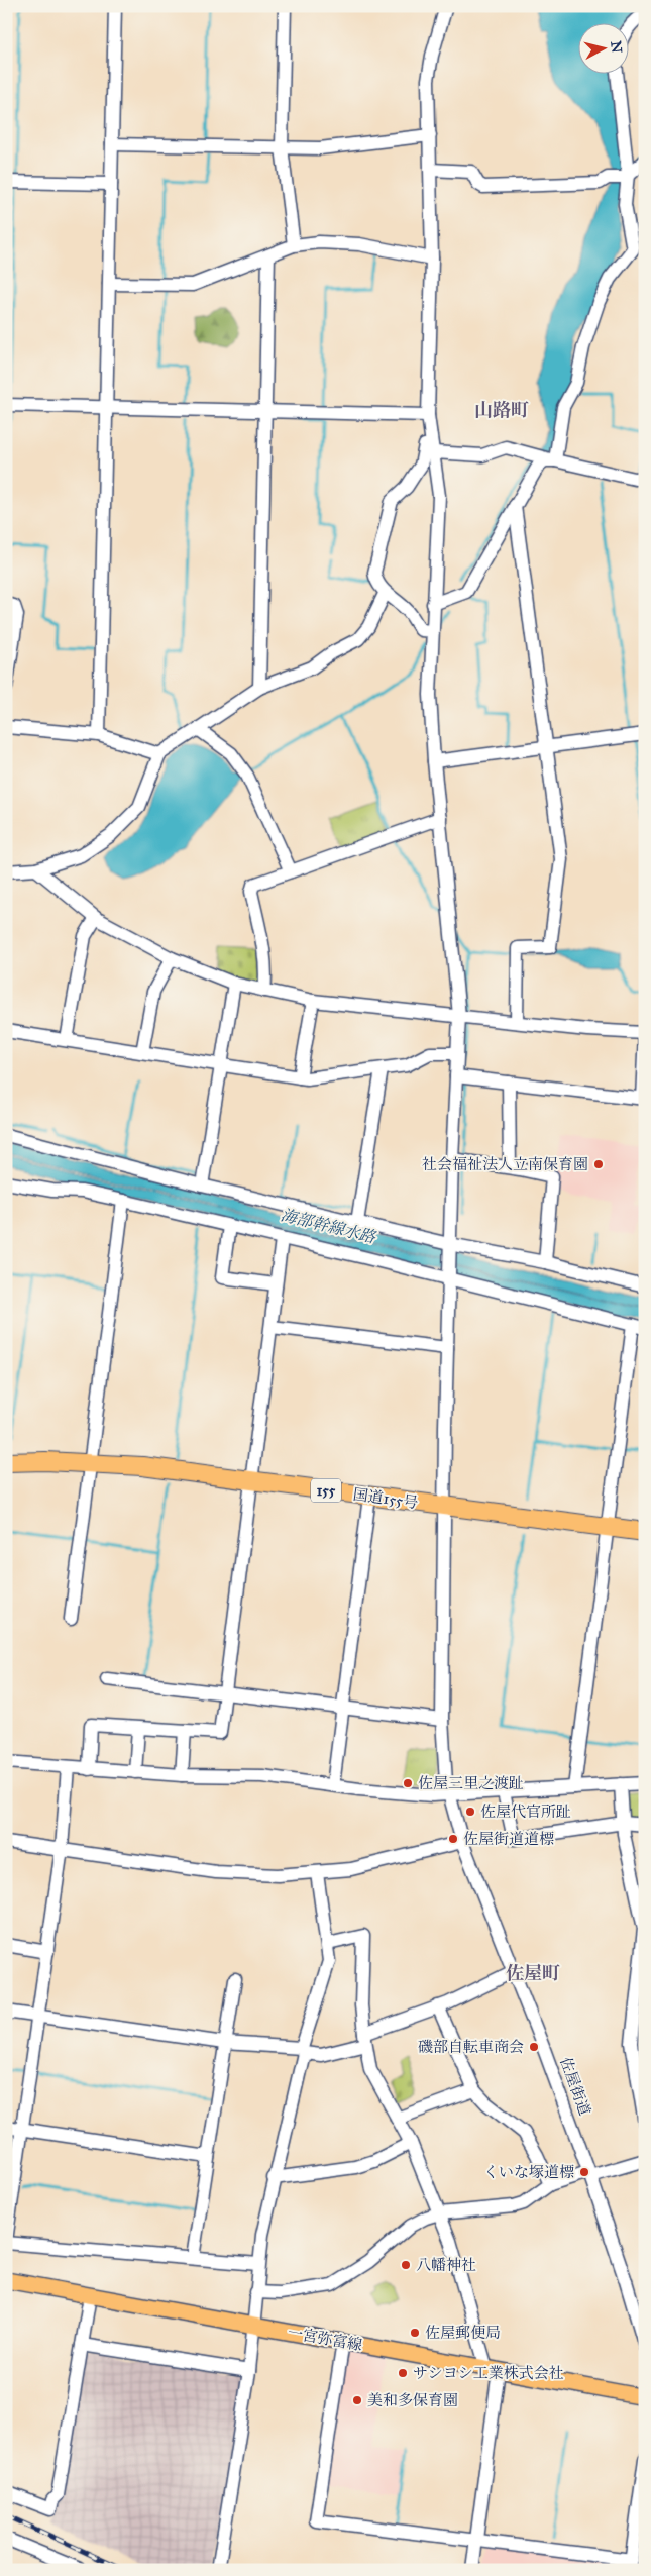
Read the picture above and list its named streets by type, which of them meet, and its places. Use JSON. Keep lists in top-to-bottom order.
{
  "streets": {
    "highway": ["155", "国道155号"],
    "main road": ["一宮弥富線"],
    "street": ["佐屋街道"]
  },
  "crossings": [
    ["国道155号", "佐屋街道"]
  ],
  "districts": ["山路町", "佐屋町"],
  "water": ["海部幹線水路"],
  "places": [
    "社会福祉法人立南保育園",
    "佐屋三里之渡趾",
    "佐屋代官所趾",
    "佐屋街道道標",
    "磯部自転車商会",
    "くいな塚道標",
    "八幡神社",
    "佐屋郵便局",
    "サシヨシ工業株式会社",
    "美和多保育園"
  ],
  "north": "right"
}
